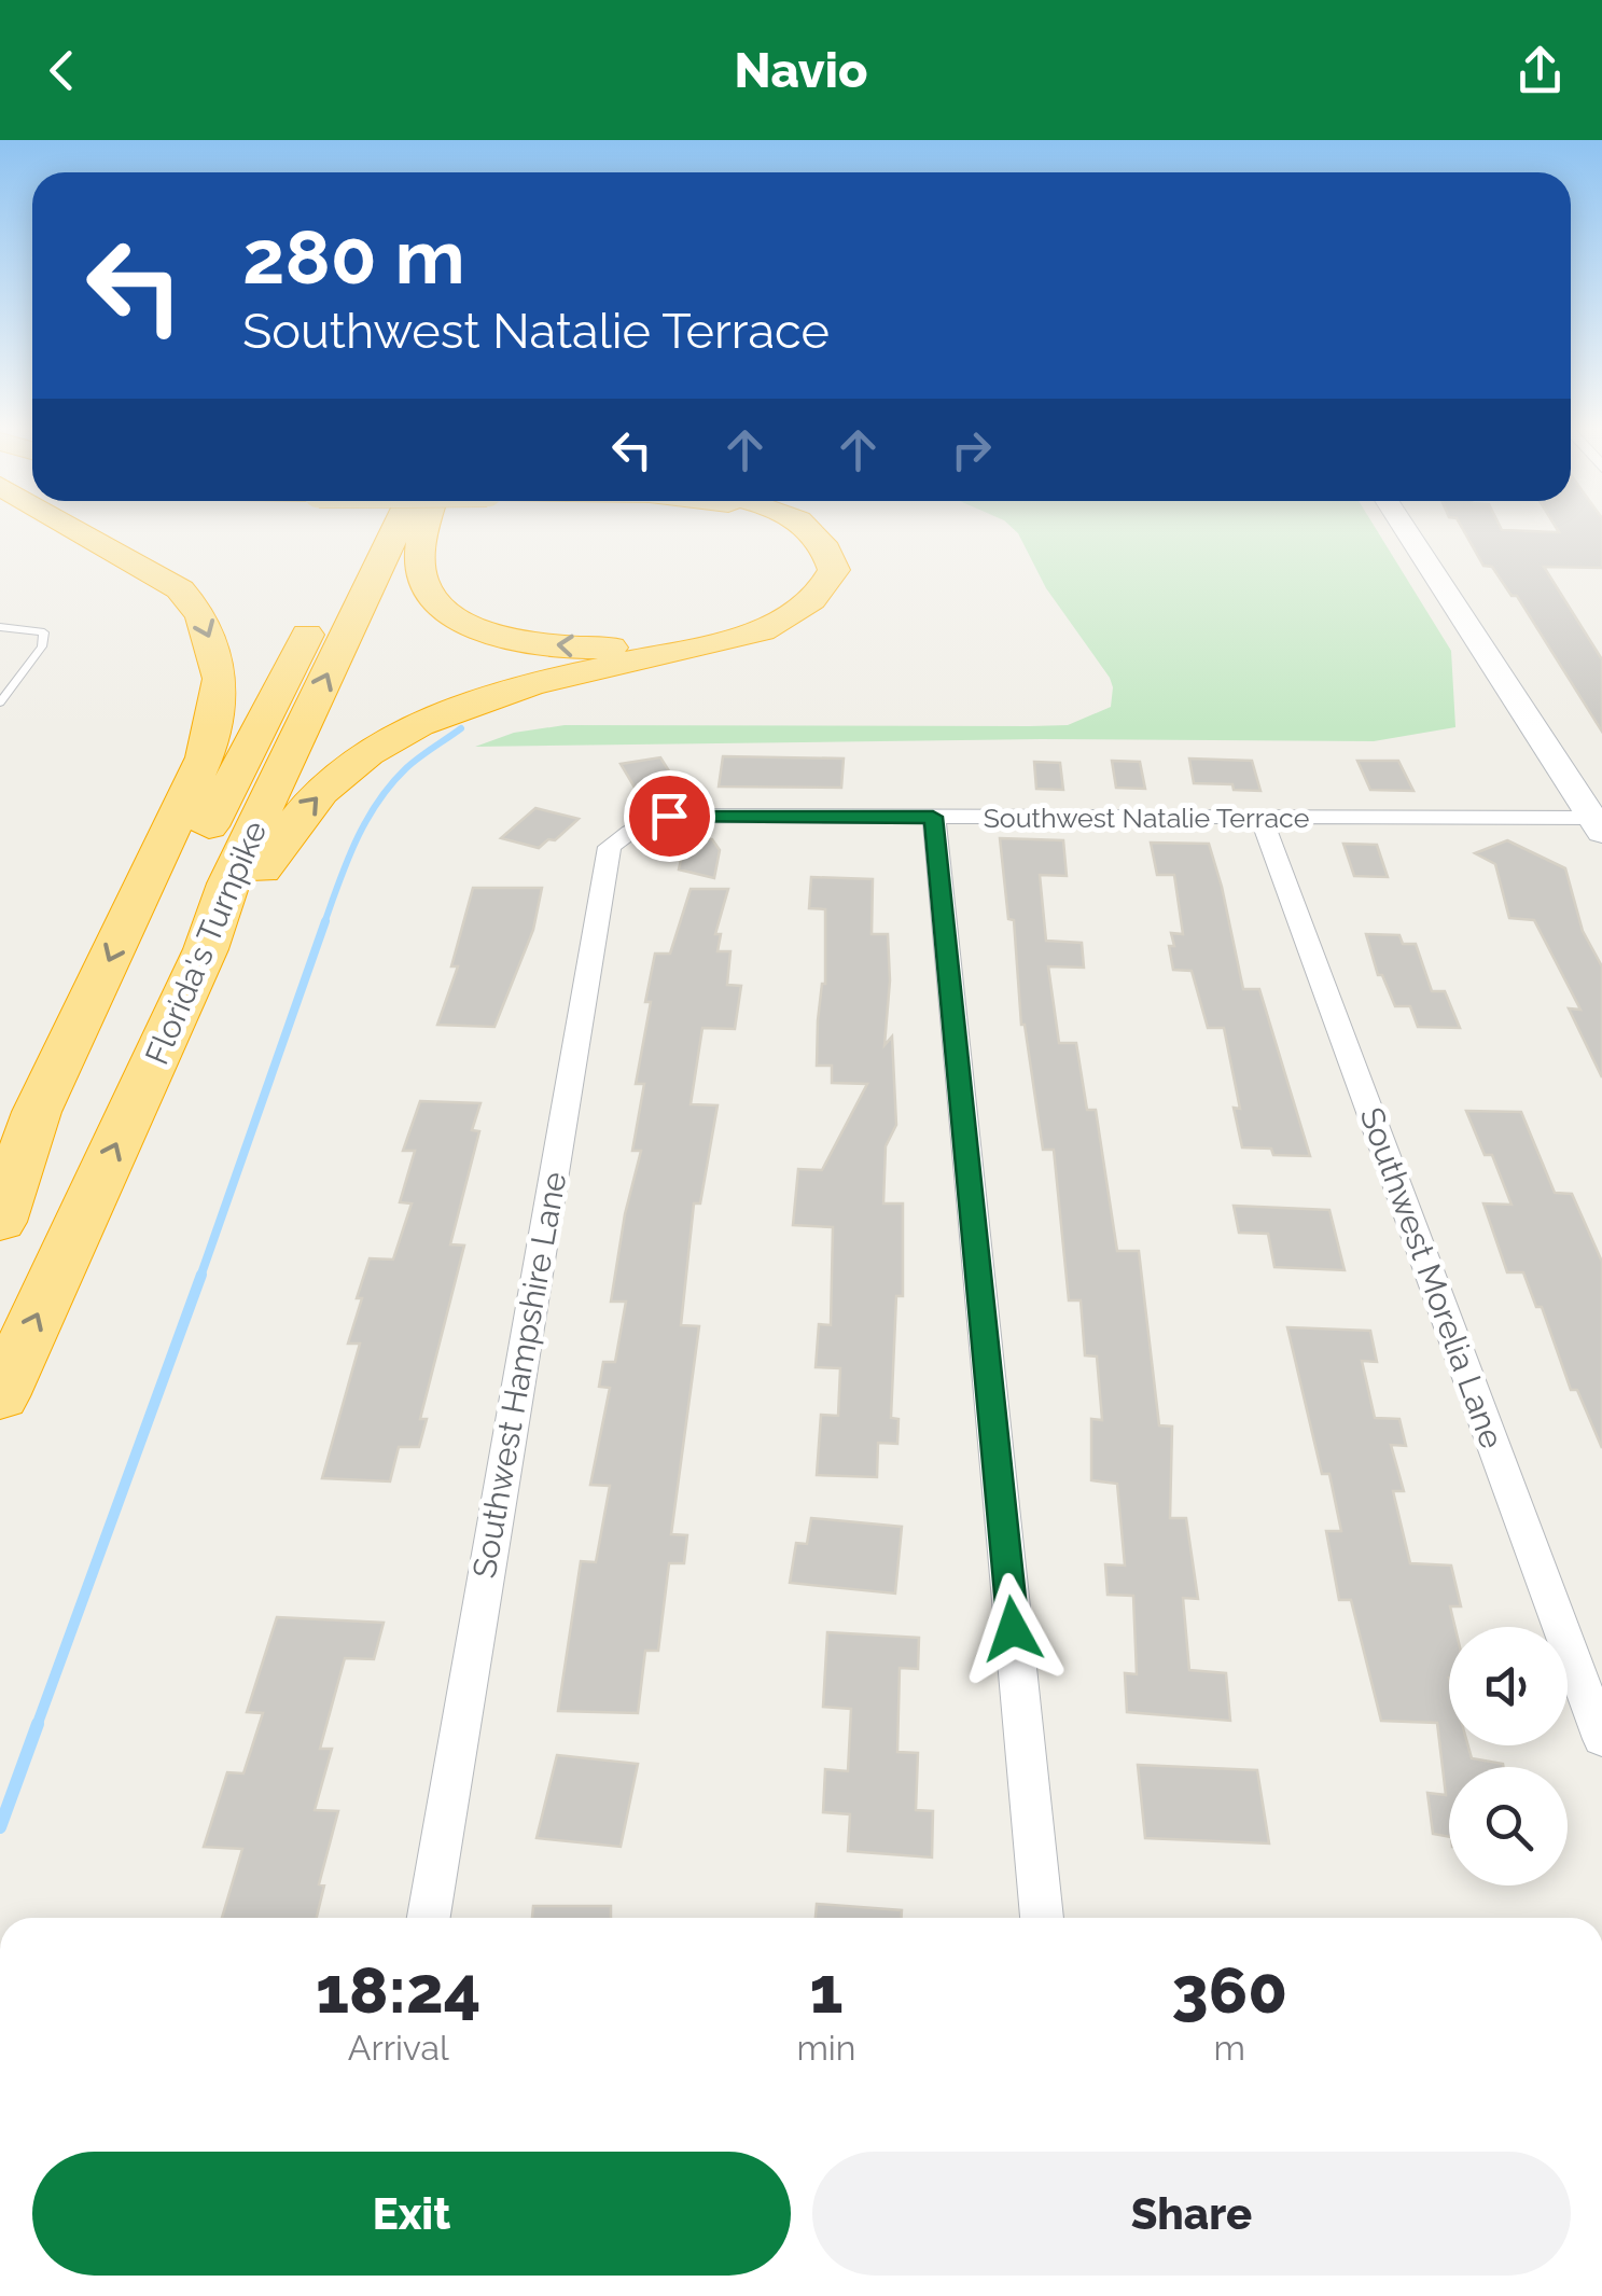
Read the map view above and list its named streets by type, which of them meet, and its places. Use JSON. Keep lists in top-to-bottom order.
{
  "streets": {
    "highway": ["Florida's Turnpike"],
    "street": ["Southwest Natalie Terrace", "Southwest Morelia Lane", "Southwest Hampshire Lane"]
  },
  "crossings": [
    ["Southwest Natalie Terrace", "Southwest Morelia Lane"],
    ["Southwest Natalie Terrace", "Southwest Hampshire Lane"]
  ],
  "page": {
    "header": "Navio",
    "turn": ["280 m", "Southwest Natalie Terrace"],
    "eta": [
      "18:24",
      "Arrival",
      "1",
      "min",
      "360",
      "m"
    ],
    "buttons": ["Exit", "Share"]
  }
}
